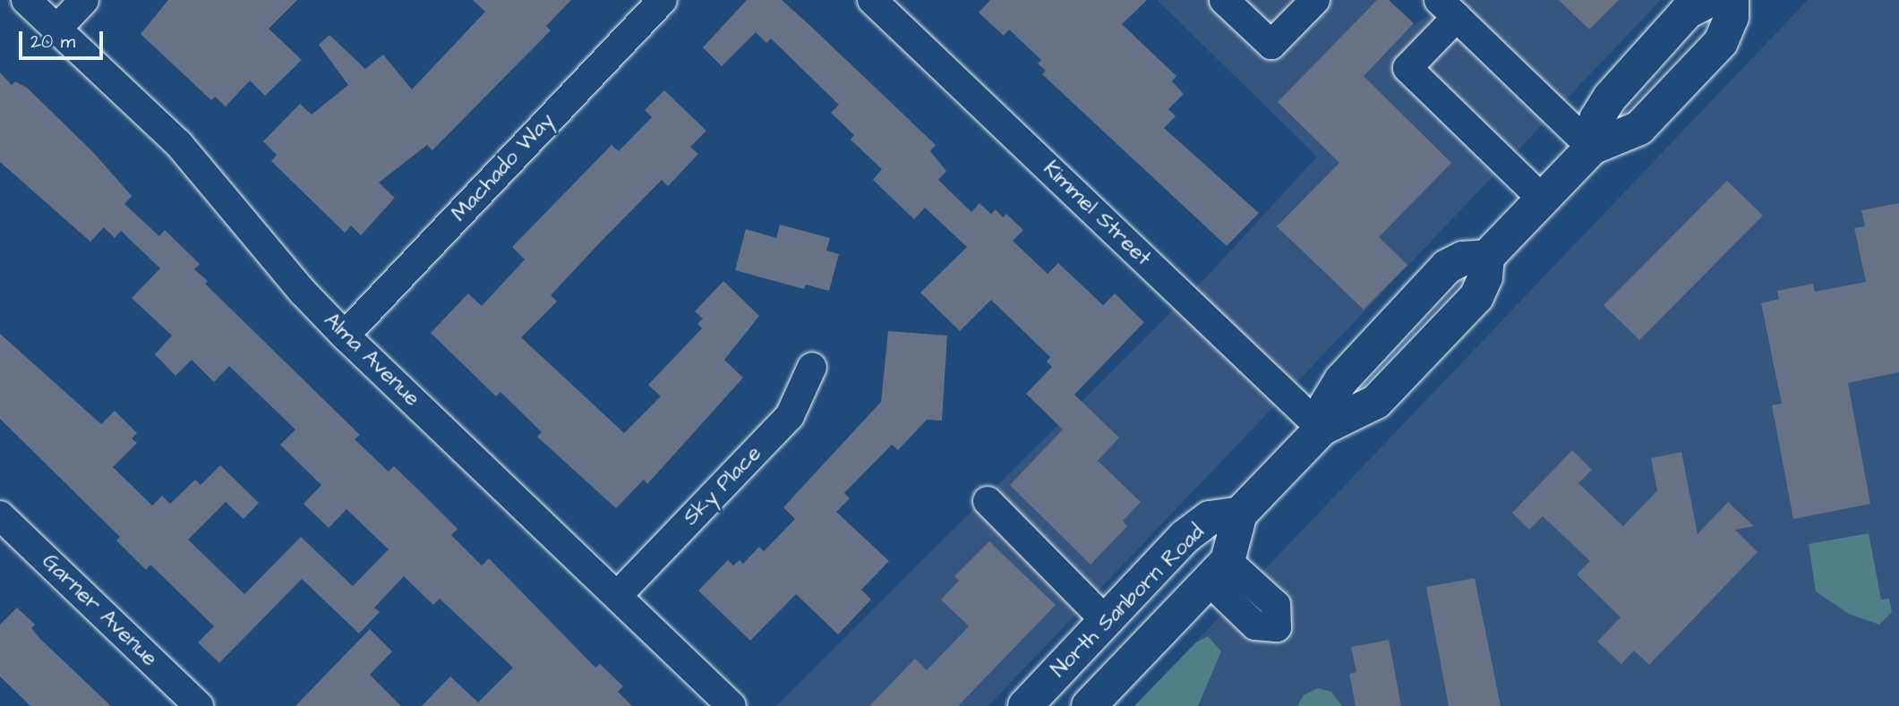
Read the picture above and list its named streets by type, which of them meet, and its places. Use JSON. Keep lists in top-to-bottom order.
{
  "streets": {
    "main road": ["North Sanborn Road"],
    "street": [
      "Machado Way",
      "Kimmel Street",
      "Alma Avenue",
      "Sky Place",
      "Garner Avenue"
    ]
  },
  "crossings": [
    ["Machado Way", "Alma Avenue"],
    ["Kimmel Street", "North Sanborn Road"],
    ["Alma Avenue", "Sky Place"]
  ],
  "scale_bar": "20 m"
}
